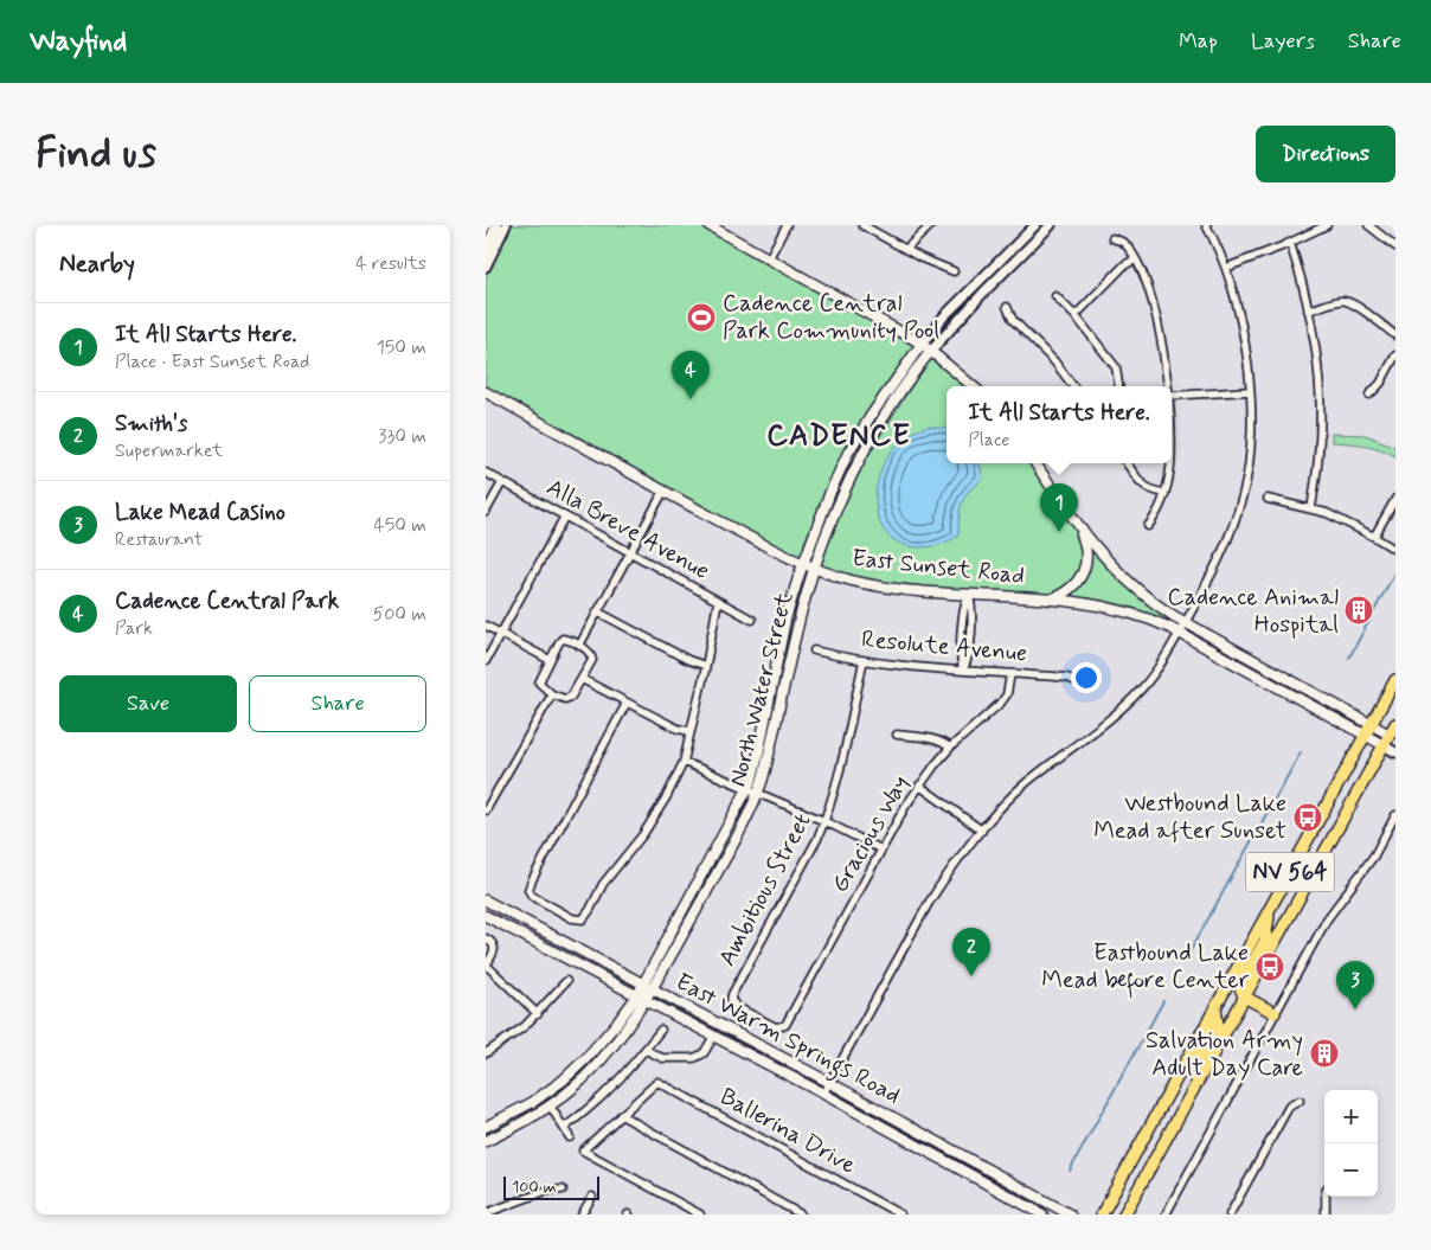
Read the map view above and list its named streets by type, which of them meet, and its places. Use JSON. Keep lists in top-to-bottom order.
{
  "streets": {
    "main road": [
      "East Sunset Road",
      "North Water Street",
      "NV 564",
      "East Warm Springs Road"
    ],
    "street": [
      "Alla Breve Avenue",
      "Resolute Avenue",
      "Gracious Way",
      "Ambitious Street",
      "Ballerina Drive"
    ]
  },
  "crossings": [
    ["East Sunset Road", "North Water Street"],
    ["East Sunset Road", "NV 564"],
    ["Resolute Avenue", "Gracious Way"],
    ["Resolute Avenue", "Ambitious Street"],
    ["North Water Street", "East Warm Springs Road"],
    ["Gracious Way", "Ambitious Street"]
  ],
  "districts": ["CADENCE"],
  "places": {
    "sports": ["Cadence Central Park Community Pool"],
    "building": ["Cadence Animal Hospital", "Salvation Army Adult Day Care"],
    "bus stop": ["Westbound Lake Mead after Sunset", "Eastbound Lake Mead before Center"]
  },
  "scale_bar": "100 m",
  "page": {
    "header": "Wayfind",
    "nav": ["Map", "Layers", "Share"],
    "buttons": [
      "Directions",
      ["Save", "Share"]
    ],
    "title": "Find us",
    "heading": ["Nearby", "4 results"],
    "list": [
      {
        "mark": "1",
        "name": "It All Starts Here.",
        "note": "Place · East Sunset Road",
        "value": "150 m"
      },
      {
        "mark": "2",
        "name": "Smith's",
        "note": "Supermarket",
        "value": "330 m"
      },
      {
        "mark": "3",
        "name": "Lake Mead Casino",
        "note": "Restaurant",
        "value": "450 m"
      },
      {
        "mark": "4",
        "name": "Cadence Central Park",
        "note": "Park",
        "value": "500 m"
      }
    ],
    "pins": [
      "4",
      "1",
      "2",
      "3"
    ],
    "popup": ["It All Starts Here.", "Place"],
    "map_buttons": ["+", "−"],
    "scale": "100 m"
  }
}
